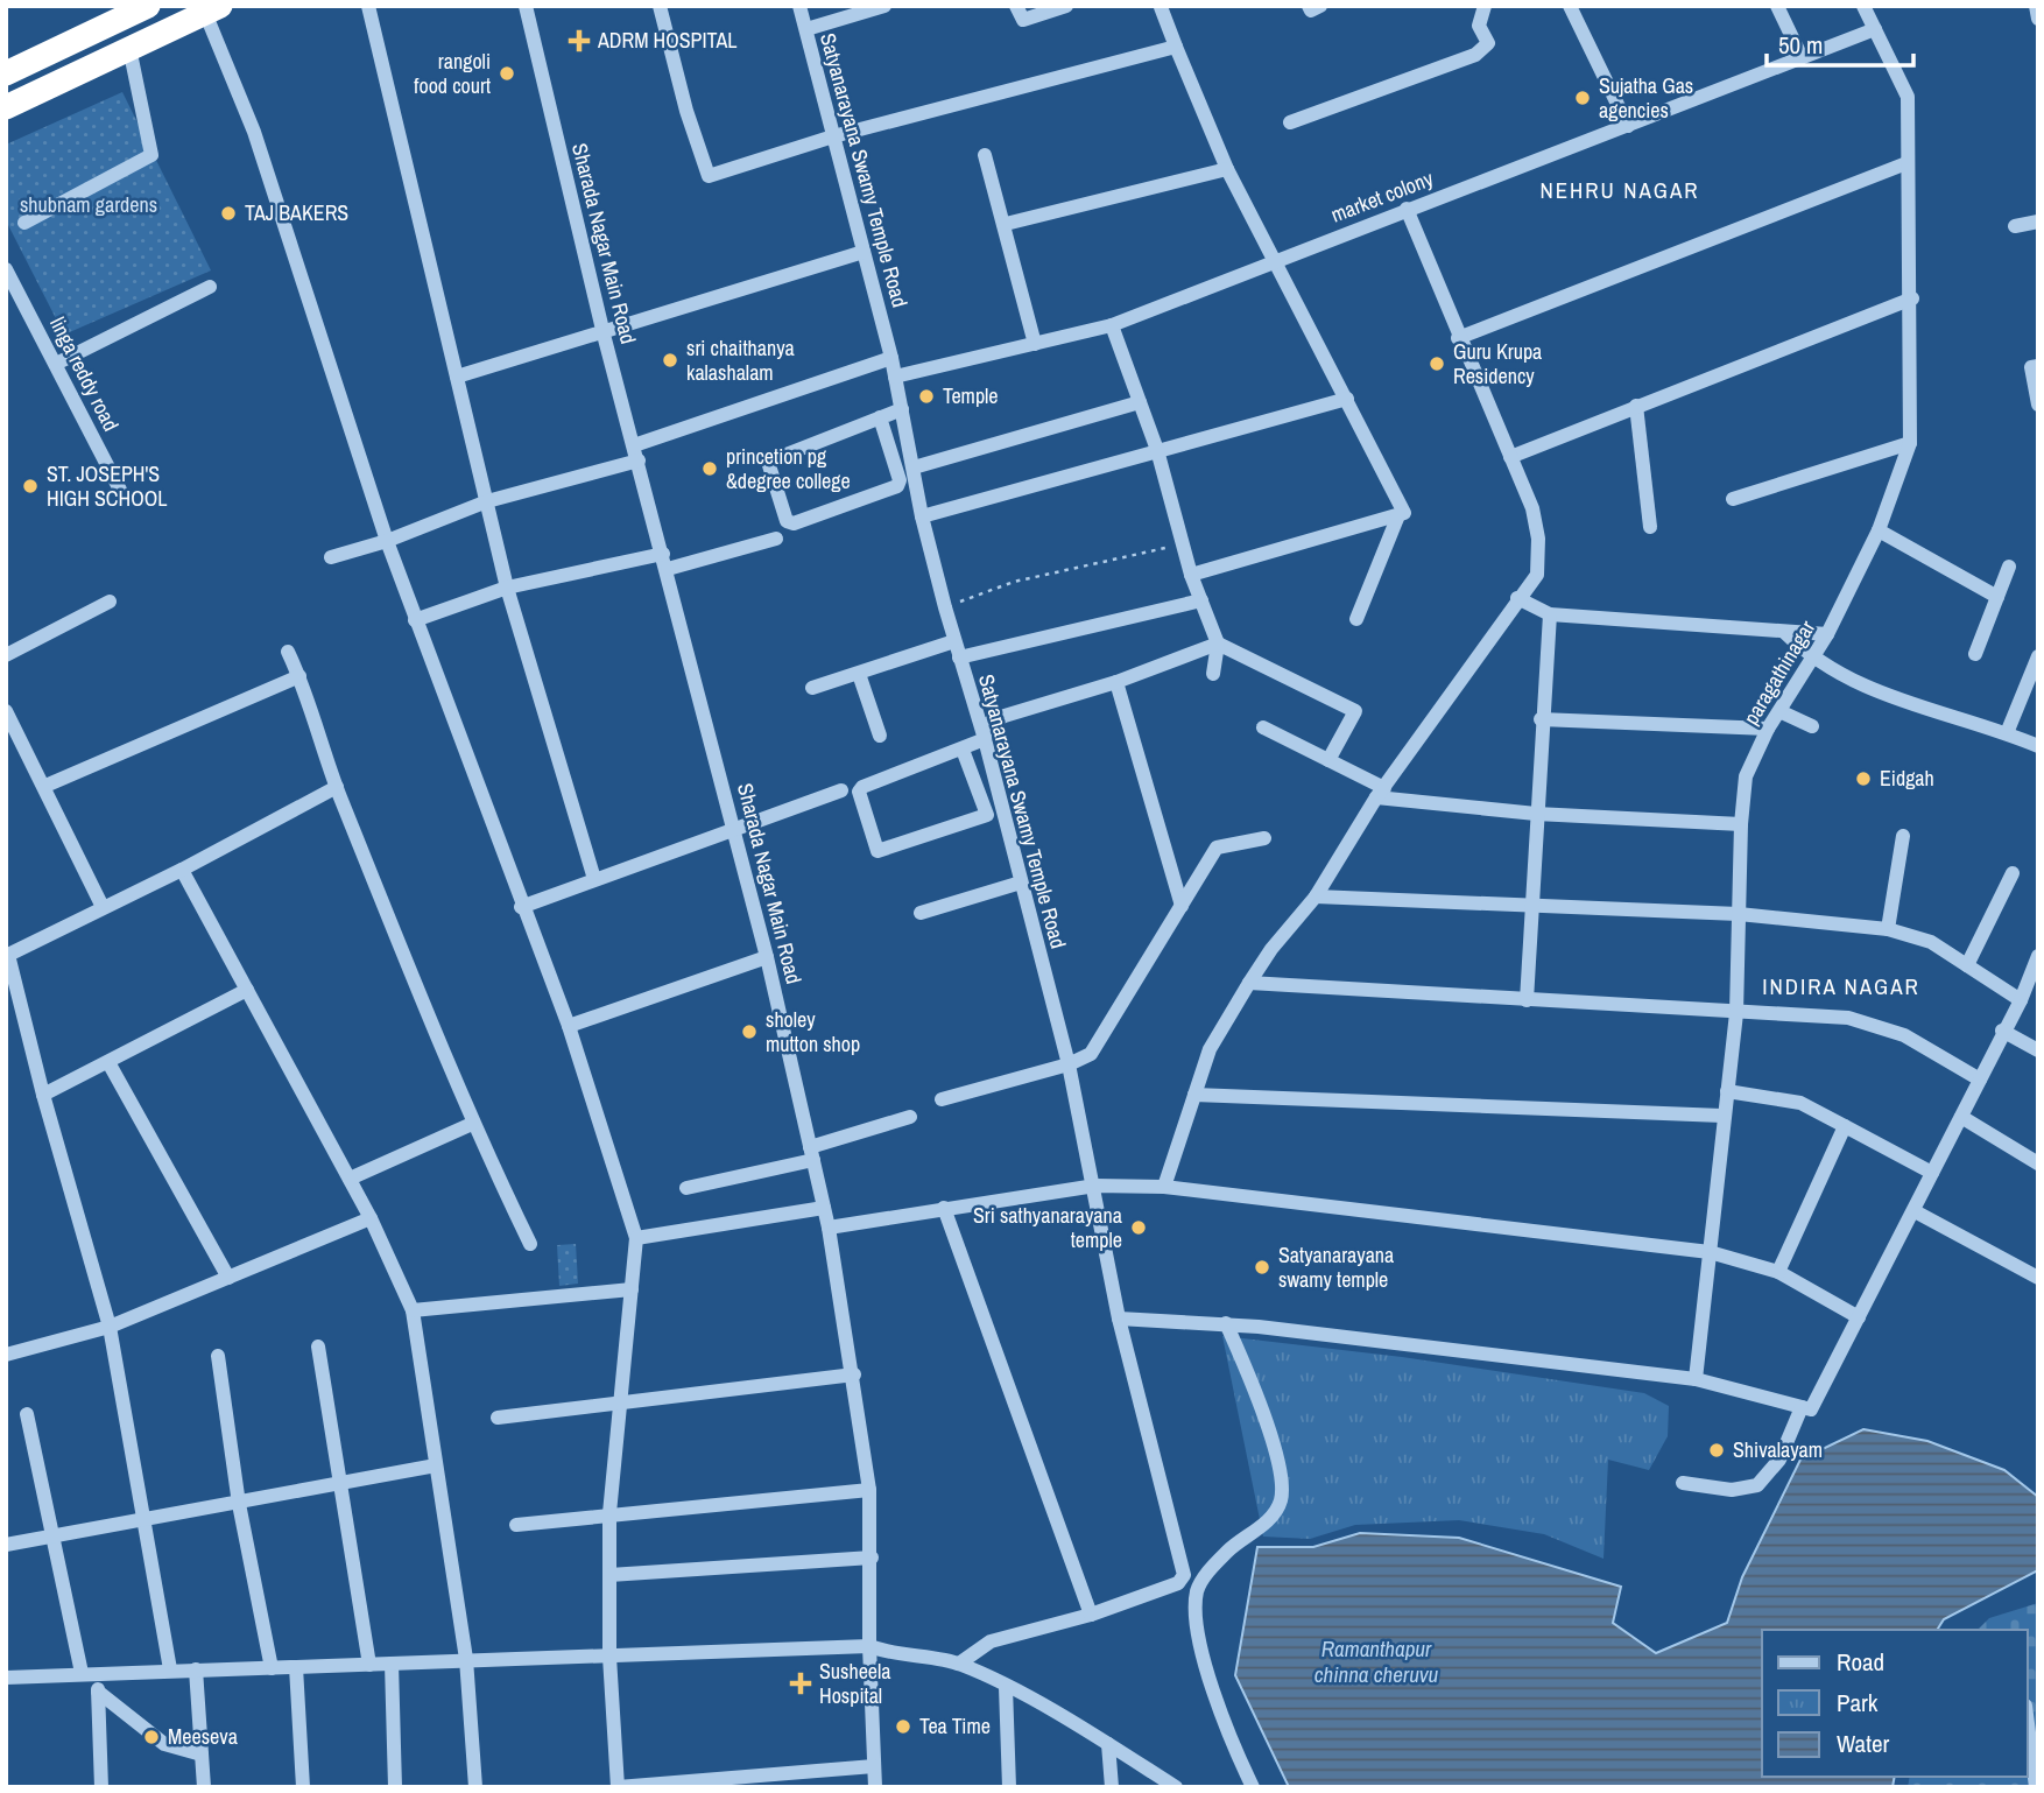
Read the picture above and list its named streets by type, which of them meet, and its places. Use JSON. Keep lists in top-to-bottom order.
{
  "streets": {
    "street": [
      "Satyanarayana Swamy Temple Road",
      "market colony",
      "Sharada Nagar Main Road",
      "linga reddy road",
      "paragathinagar"
    ]
  },
  "crossings": [
    ["Satyanarayana Swamy Temple Road", "market colony"],
    ["market colony", "paragathinagar"]
  ],
  "districts": ["NEHRU NAGAR", "INDIRA NAGAR"],
  "water": ["Ramanthapur chinna cheruvu"],
  "parks": ["shubnam gardens"],
  "places": {
    "health": ["ADRM HOSPITAL", "Susheela Hospital"],
    "other": [
      "rangoli food court",
      "Sujatha Gas agencies",
      "TAJ BAKERS",
      "sri chaithanya kalashalam",
      "Guru Krupa Residency",
      "Temple",
      "princetion pg &degree college",
      "ST. JOSEPH'S HIGH SCHOOL",
      "Eidgah",
      "sholey mutton shop",
      "Sri sathyanarayana temple",
      "Satyanarayana swamy temple",
      "Shivalayam",
      "Tea Time",
      "Meeseva"
    ]
  },
  "legend": ["Road", "Park", "Water"],
  "scale_bar": "50 m"
}
